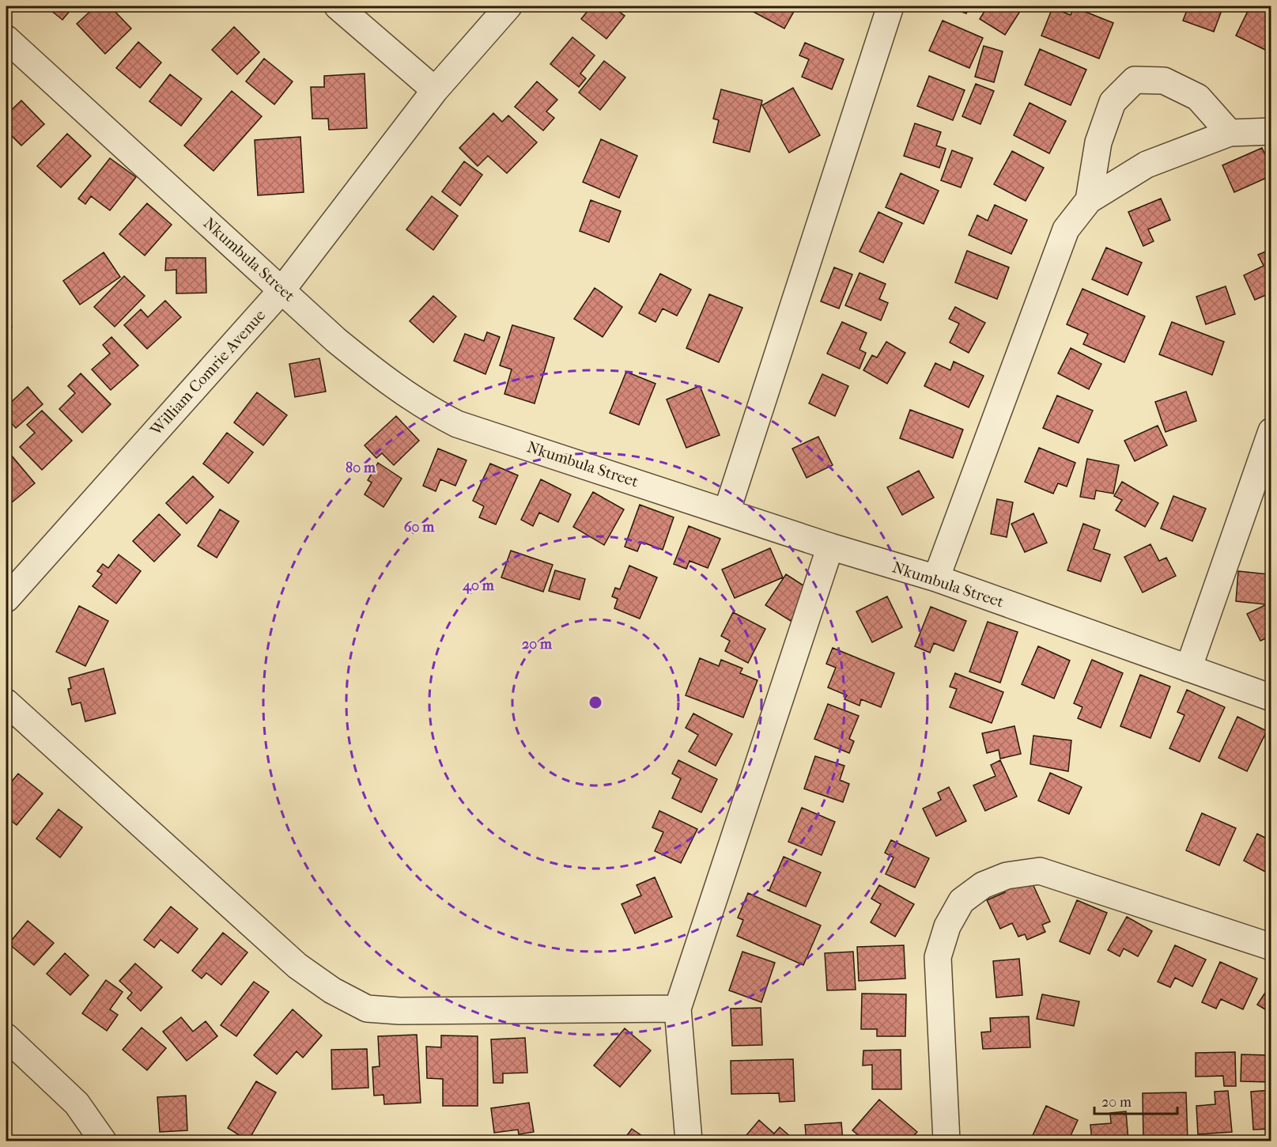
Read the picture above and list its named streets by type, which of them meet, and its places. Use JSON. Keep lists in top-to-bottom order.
{
  "streets": {
    "street": ["Nkumbula Street", "William Comrie Avenue"]
  },
  "crossings": [
    ["Nkumbula Street", "William Comrie Avenue"]
  ],
  "scale_bar": "20 m",
  "rings": [
    "80 m",
    "60 m",
    "40 m",
    "20 m"
  ]
}
